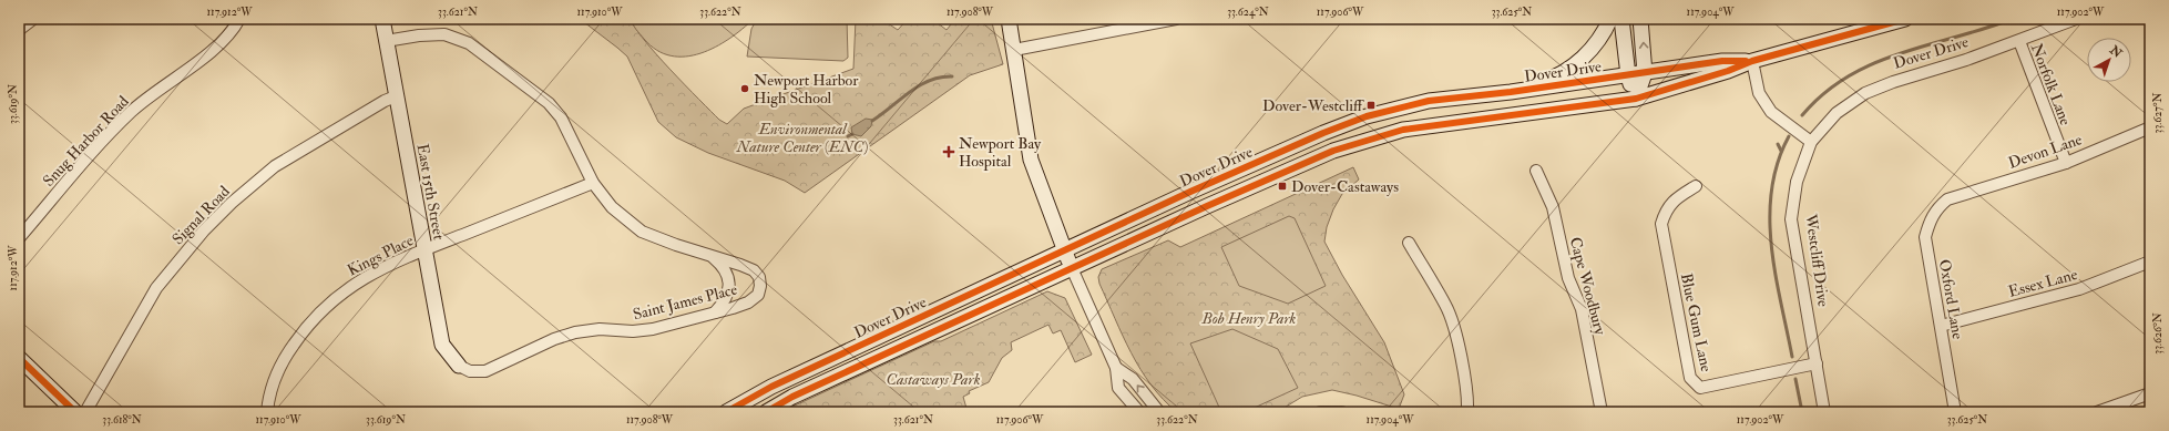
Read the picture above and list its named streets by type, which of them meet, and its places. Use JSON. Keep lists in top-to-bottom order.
{
  "streets": {
    "street": [
      "Dover Drive",
      "Norfolk Lane",
      "Snug Harbor Road",
      "Devon Lane",
      "East 15th Street",
      "Signal Road",
      "Kings Place",
      "Westcliff Drive",
      "Essex Lane",
      "Cape Woodbury",
      "Oxford Lane",
      "Saint James Place",
      "Blue Gum Lane"
    ]
  },
  "crossings": [
    ["Dover Drive", "Norfolk Lane"],
    ["Dover Drive", "Westcliff Drive"],
    ["Norfolk Lane", "Devon Lane"],
    ["Devon Lane", "Oxford Lane"],
    ["East 15th Street", "Signal Road"],
    ["East 15th Street", "Kings Place"],
    ["East 15th Street", "Saint James Place"],
    ["Westcliff Drive", "Blue Gum Lane"],
    ["Essex Lane", "Oxford Lane"]
  ],
  "parks": ["Environmental Nature Center (ENC)", "Bob Henry Park", "Castaways Park"],
  "places": {
    "other": ["Newport Harbor High School"],
    "transit": ["Dover-Westcliff", "Dover-Castaways"],
    "health": ["Newport Bay Hospital"]
  },
  "north": "top right",
  "coordinates": [
    "117.912°W",
    "33.621°N",
    "117.910°W",
    "33.622°N",
    "117.908°W",
    "33.624°N",
    "117.906°W",
    "33.625°N",
    "117.904°W",
    "117.902°W",
    "33.619°N",
    "33.627°N",
    "33.626°N",
    "33.618°N"
  ]
}
